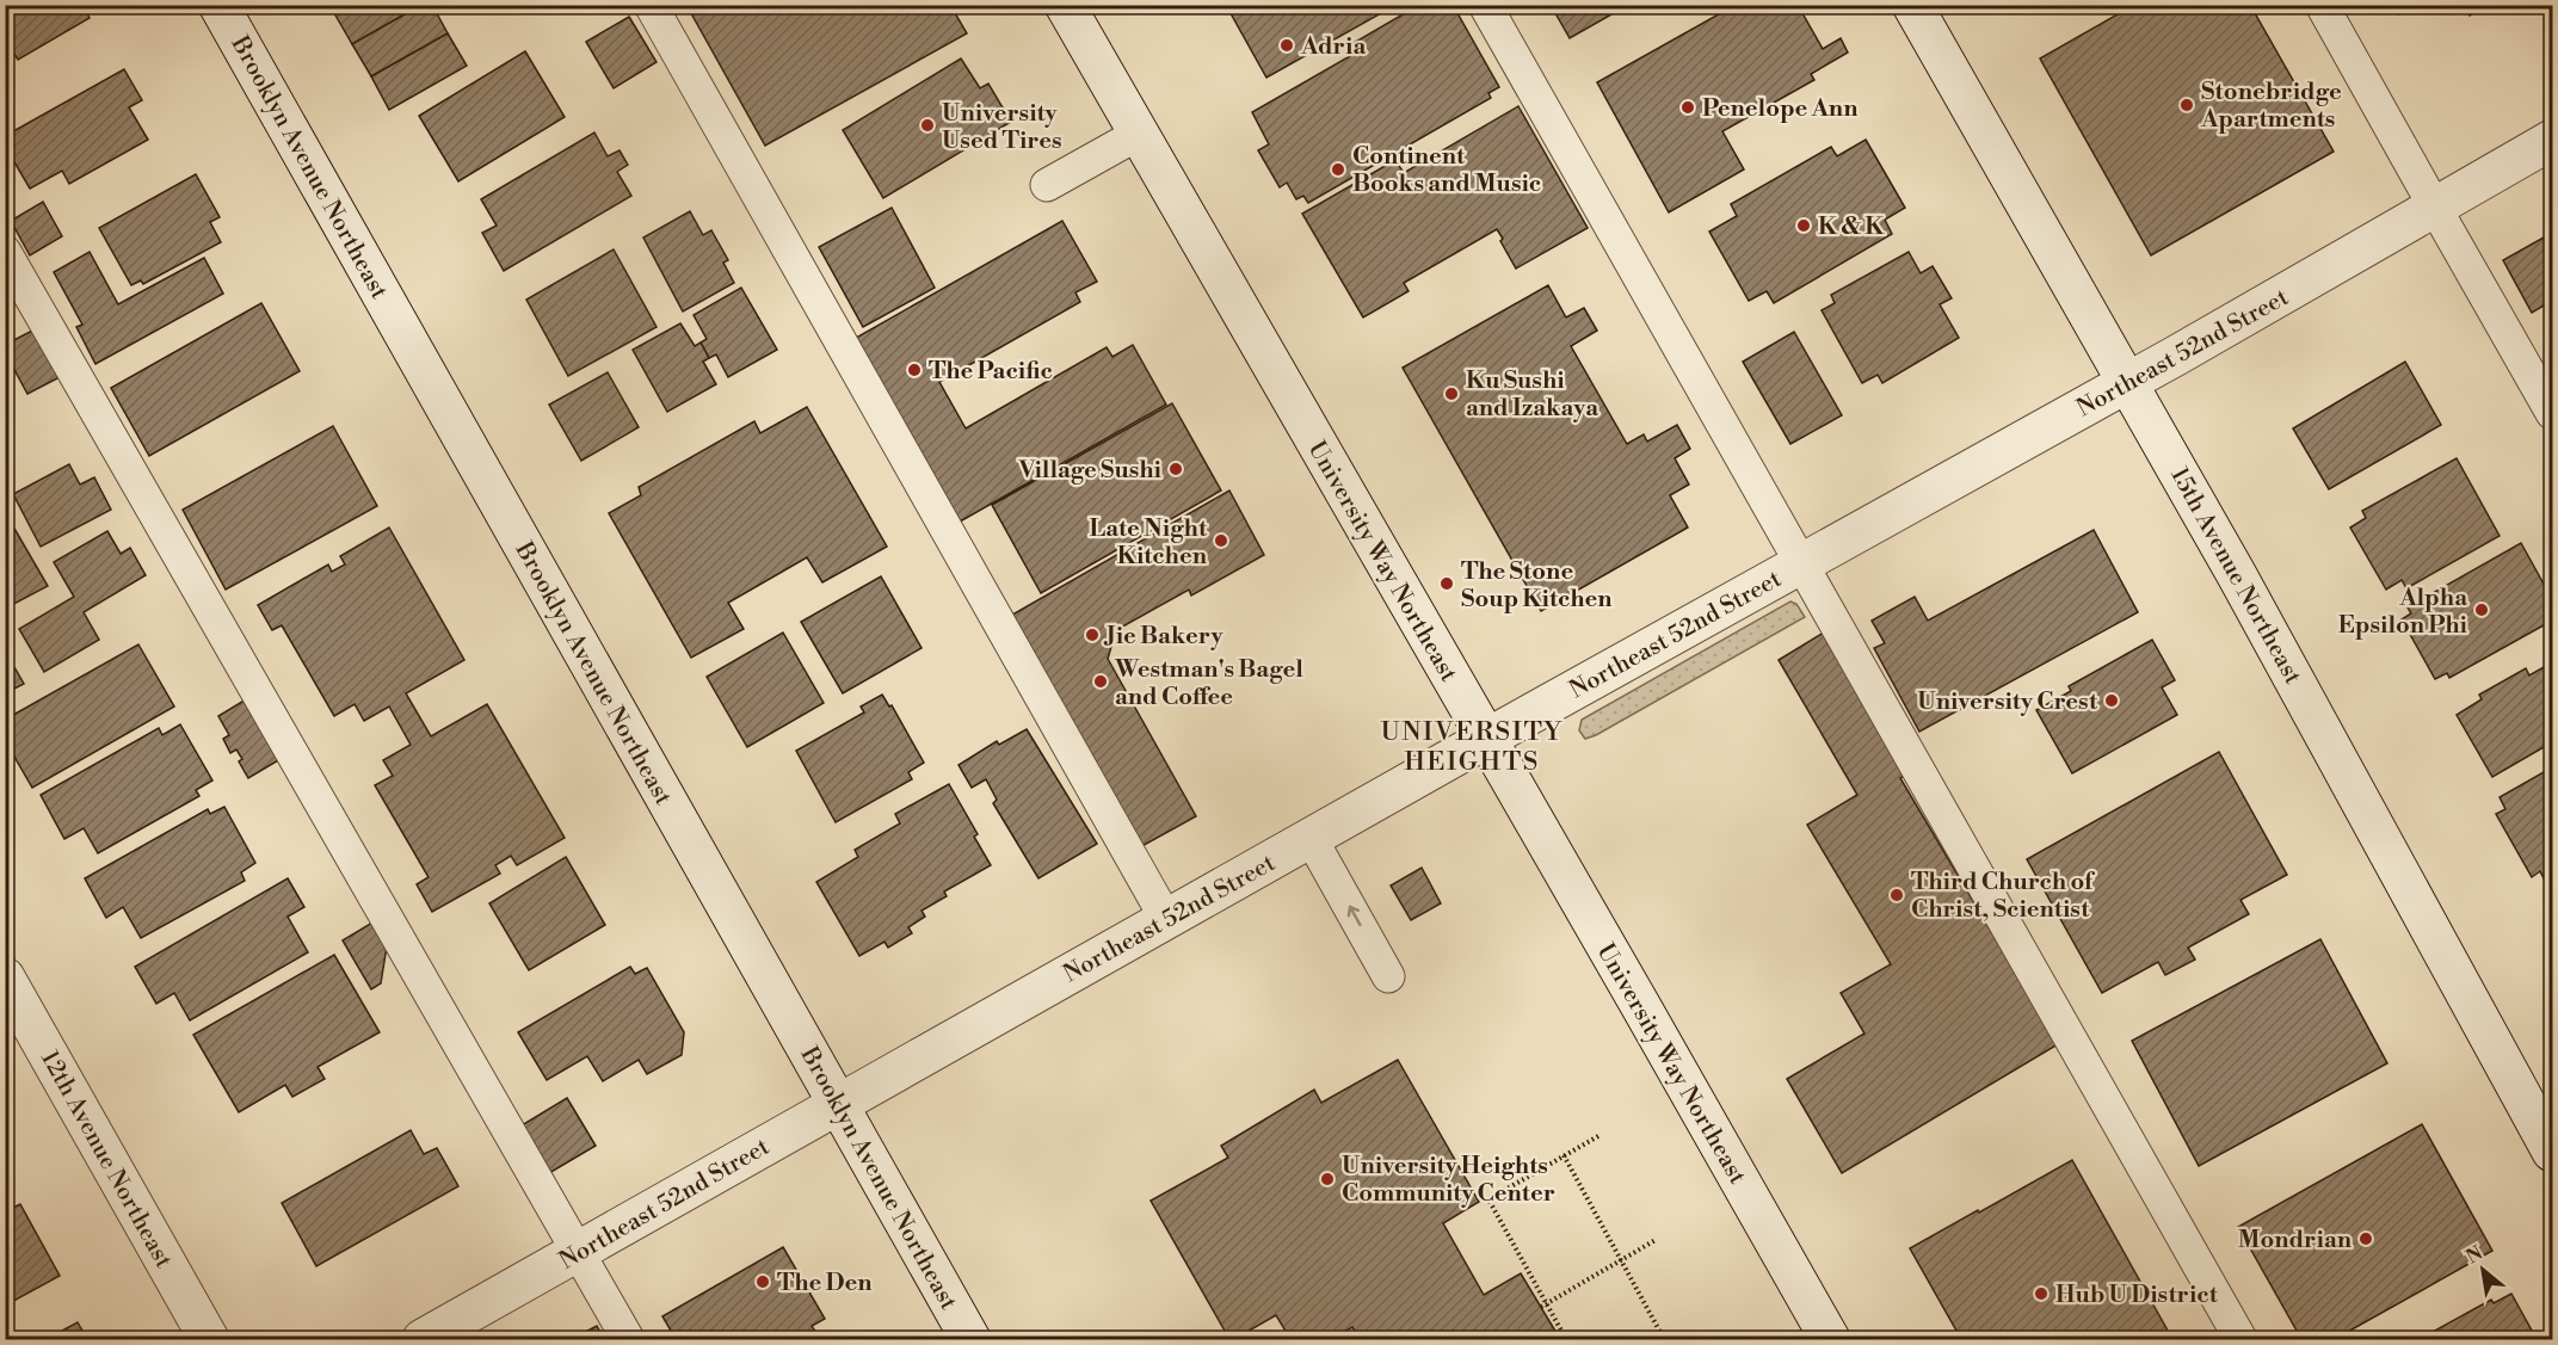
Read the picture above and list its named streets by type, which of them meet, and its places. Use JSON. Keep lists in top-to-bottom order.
{
  "streets": {
    "street": [
      "Brooklyn Avenue Northeast",
      "Northeast 52nd Street",
      "University Way Northeast",
      "15th Avenue Northeast",
      "12th Avenue Northeast"
    ]
  },
  "crossings": [
    ["Brooklyn Avenue Northeast", "Northeast 52nd Street"],
    ["Northeast 52nd Street", "University Way Northeast"],
    ["Northeast 52nd Street", "15th Avenue Northeast"]
  ],
  "districts": ["UNIVERSITY HEIGHTS"],
  "places": [
    "Adria",
    "Stonebridge Apartments",
    "Penelope Ann",
    "University Used Tires",
    "Continent Books and Music",
    "K & K",
    "The Pacific",
    "Ku Sushi and Izakaya",
    "Village Sushi",
    "Late Night Kitchen",
    "The Stone Soup Kitchen",
    "Alpha Epsilon Phi",
    "Jie Bakery",
    "Westman's Bagel and Coffee",
    "University Crest",
    "Third Church of Christ, Scientist",
    "University Heights Community Center",
    "Mondrian",
    "The Den",
    "Hub U District"
  ],
  "north": "top left"
}
